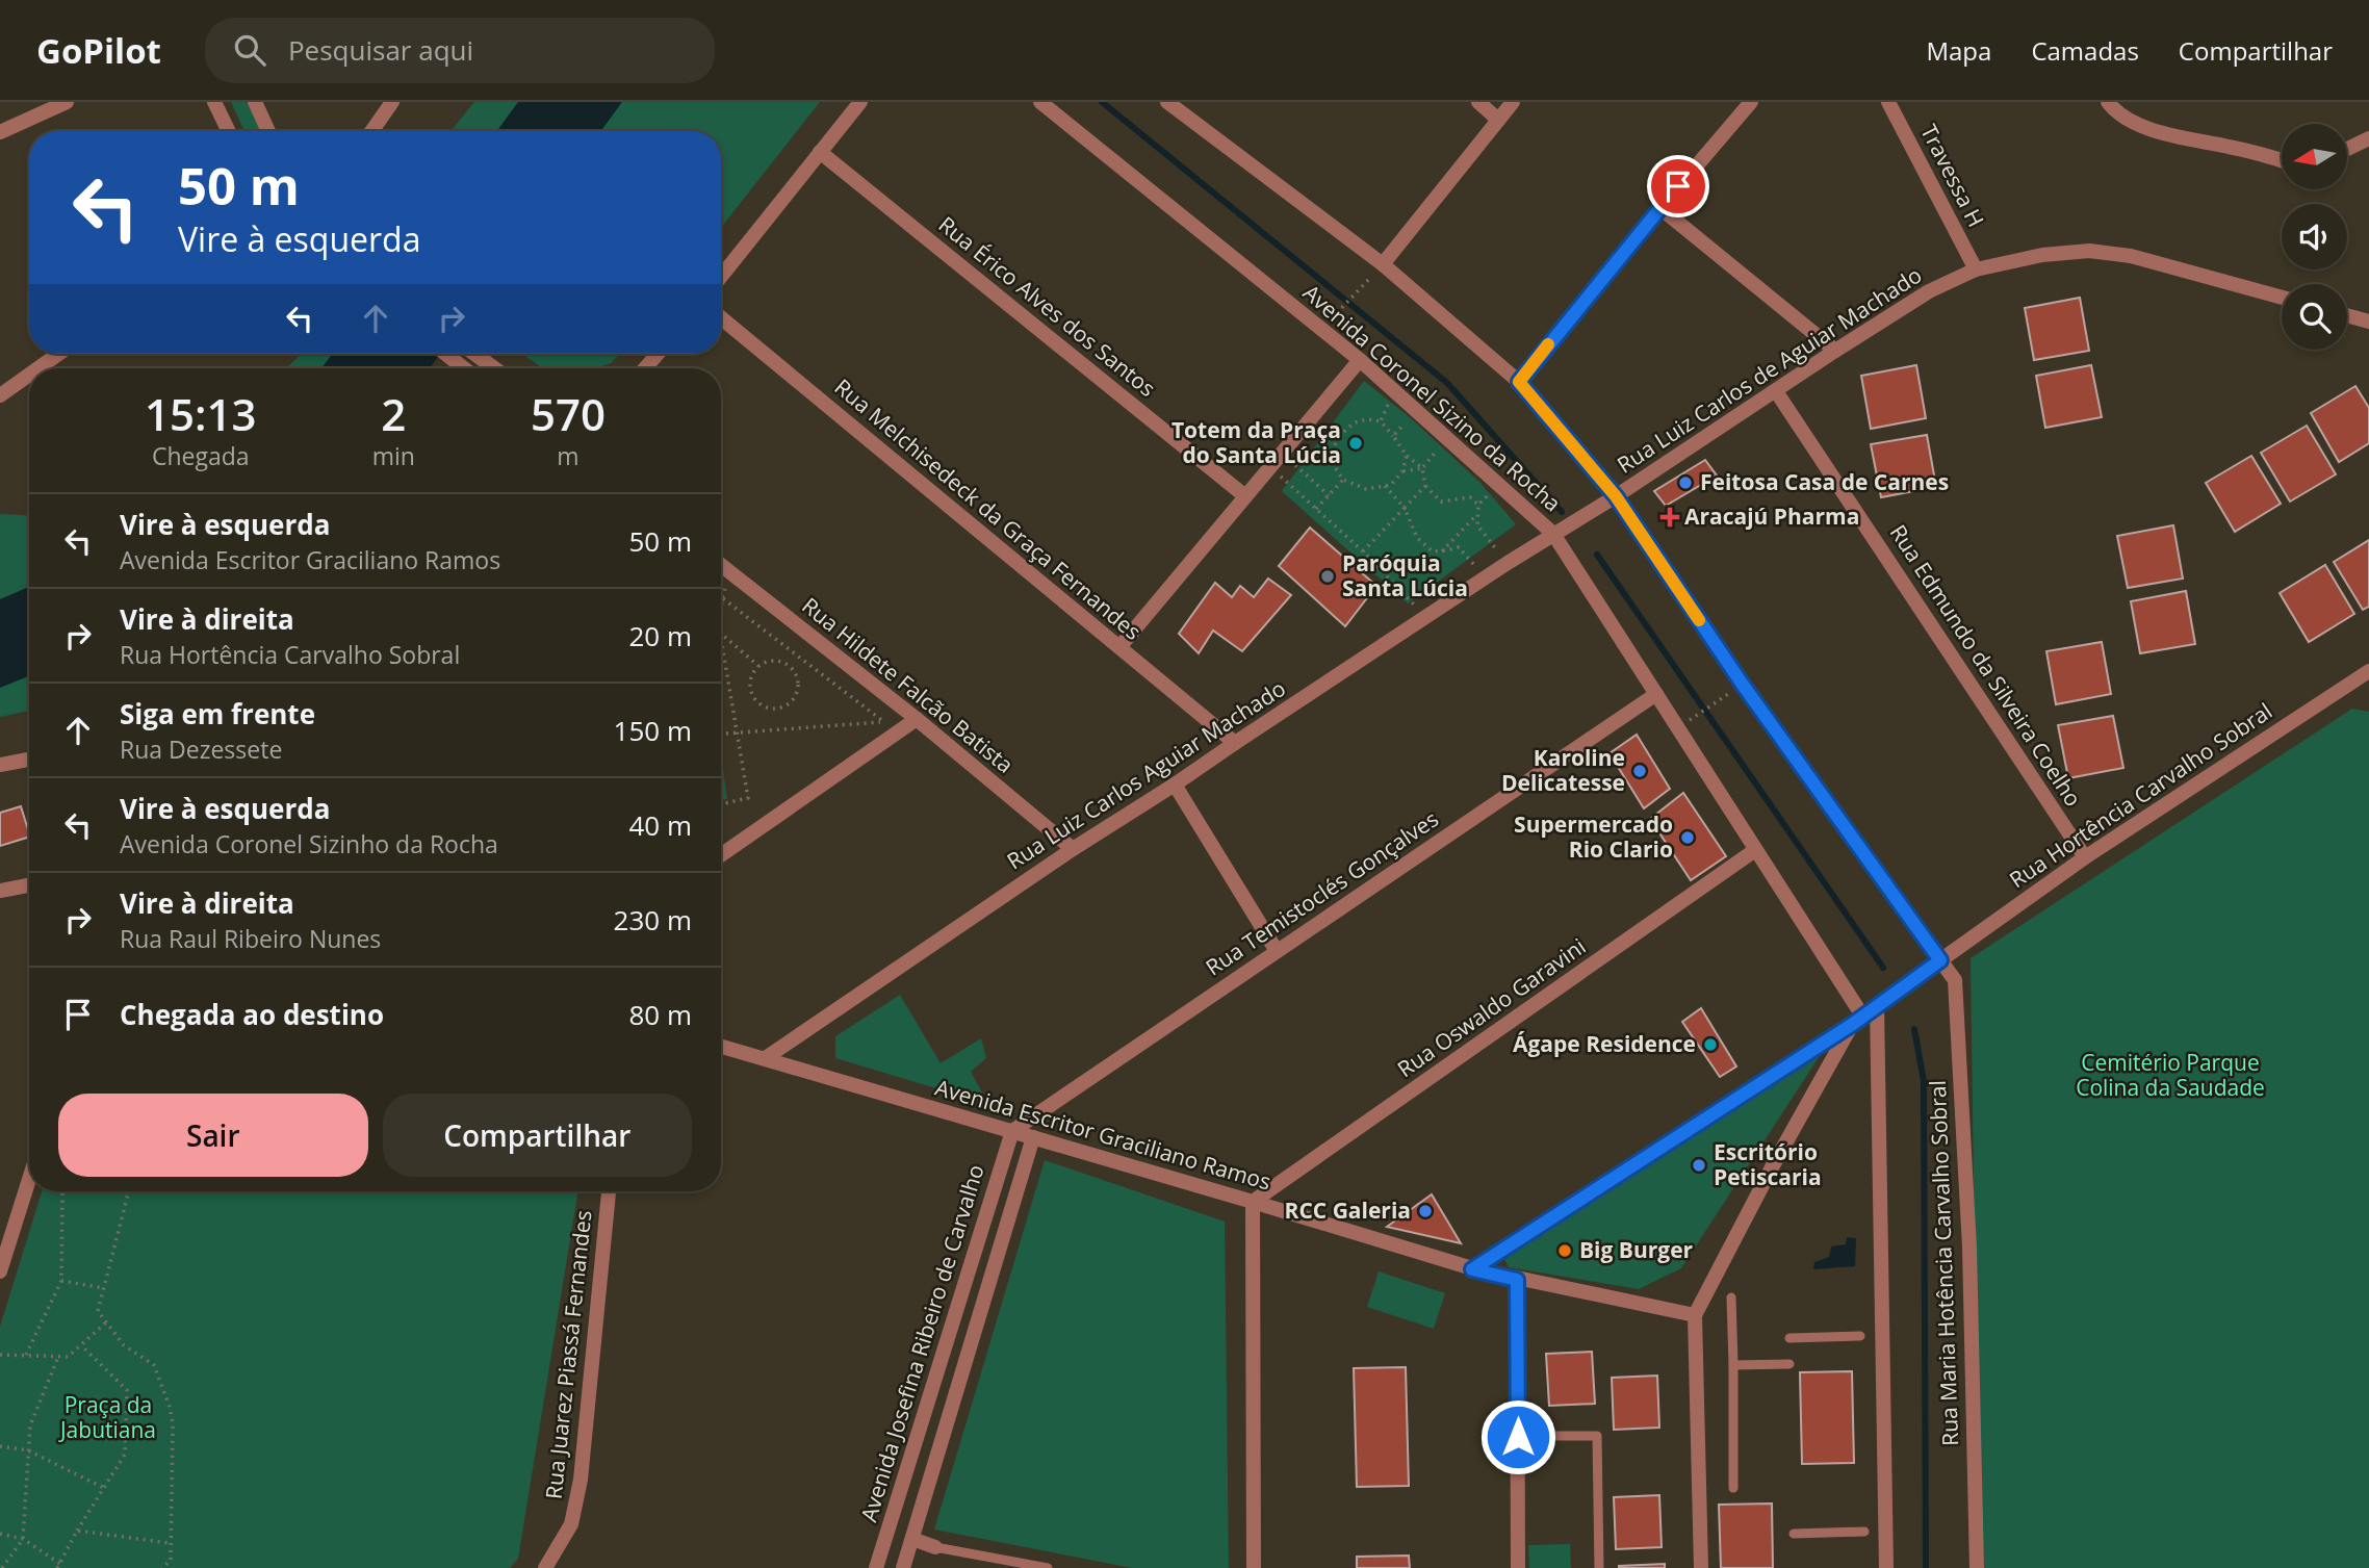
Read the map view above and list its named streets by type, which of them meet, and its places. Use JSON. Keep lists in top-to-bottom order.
{
  "streets": {
    "street": [
      "Travessa H",
      "Rua Érico Alves dos Santos",
      "Rua Luiz Carlos de Aguiar Machado",
      "Avenida Coronel Sizino da Rocha",
      "Rua Melchisedeck da Graça Fernandes",
      "Rua Edmundo da Silveira Coelho",
      "Rua Hildete Falcão Batista",
      "Rua Luiz Carlos Aguiar Machado",
      "Rua Hortência Carvalho Sobral",
      "Rua Temistoclés Gonçalves",
      "Rua Oswaldo Garavini",
      "Avenida Escritor Graciliano Ramos",
      "Rua Maria Hotência Carvalho Sobral",
      "Avenida Josefina Ribeiro de Carvalho",
      "Rua Juarez Piassá Fernandes"
    ]
  },
  "crossings": [
    ["Travessa H", "Rua Luiz Carlos de Aguiar Machado"],
    ["Rua Luiz Carlos de Aguiar Machado", "Avenida Coronel Sizino da Rocha"],
    ["Rua Luiz Carlos de Aguiar Machado", "Rua Edmundo da Silveira Coelho"],
    ["Rua Luiz Carlos de Aguiar Machado", "Rua Luiz Carlos Aguiar Machado"],
    ["Rua Luiz Carlos de Aguiar Machado", "Rua Maria Hotência Carvalho Sobral"],
    ["Avenida Coronel Sizino da Rocha", "Rua Luiz Carlos Aguiar Machado"],
    ["Avenida Coronel Sizino da Rocha", "Rua Hortência Carvalho Sobral"],
    ["Avenida Coronel Sizino da Rocha", "Rua Temistoclés Gonçalves"],
    ["Avenida Coronel Sizino da Rocha", "Rua Oswaldo Garavini"],
    ["Rua Melchisedeck da Graça Fernandes", "Rua Luiz Carlos Aguiar Machado"],
    ["Rua Edmundo da Silveira Coelho", "Rua Hortência Carvalho Sobral"],
    ["Rua Hildete Falcão Batista", "Rua Luiz Carlos Aguiar Machado"],
    ["Rua Luiz Carlos Aguiar Machado", "Avenida Escritor Graciliano Ramos"],
    ["Rua Hortência Carvalho Sobral", "Rua Maria Hotência Carvalho Sobral"],
    ["Rua Temistoclés Gonçalves", "Avenida Escritor Graciliano Ramos"],
    ["Rua Temistoclés Gonçalves", "Avenida Josefina Ribeiro de Carvalho"],
    ["Rua Oswaldo Garavini", "Avenida Escritor Graciliano Ramos"],
    ["Avenida Escritor Graciliano Ramos", "Avenida Josefina Ribeiro de Carvalho"]
  ],
  "parks": ["Cemitério Parque Colina da Saudade", "Praça da Jabutiana"],
  "places": {
    "other": [
      "Totem da Praça do Santa Lúcia",
      "Feitosa Casa de Carnes",
      "Paróquia Santa Lúcia",
      "Karoline Delicatesse",
      "Supermercado Rio Clario",
      "Ágape Residence",
      "Escritório Petiscaria",
      "RCC Galeria",
      "Big Burger"
    ],
    "health": ["Aracajú Pharma"]
  },
  "north": "left",
  "page": {
    "header": "GoPilot",
    "search": "Pesquisar aqui",
    "nav": ["Mapa", "Camadas", "Compartilhar"],
    "turn": ["50 m", "Vire à esquerda"],
    "eta": [
      "15:13",
      "Chegada",
      "2",
      "min",
      "570",
      "m"
    ],
    "list": [
      {
        "name": "Vire à esquerda",
        "note": "Avenida Escritor Graciliano Ramos",
        "value": "50 m"
      },
      {
        "name": "Vire à direita",
        "note": "Rua Hortência Carvalho Sobral",
        "value": "20 m"
      },
      {
        "name": "Siga em frente",
        "note": "Rua Dezessete",
        "value": "150 m"
      },
      {
        "name": "Vire à esquerda",
        "note": "Avenida Coronel Sizinho da Rocha",
        "value": "40 m"
      },
      {
        "name": "Vire à direita",
        "note": "Rua Raul Ribeiro Nunes",
        "value": "230 m"
      },
      {
        "name": "Chegada ao destino",
        "value": "80 m"
      }
    ],
    "buttons": ["Sair", "Compartilhar"]
  }
}
